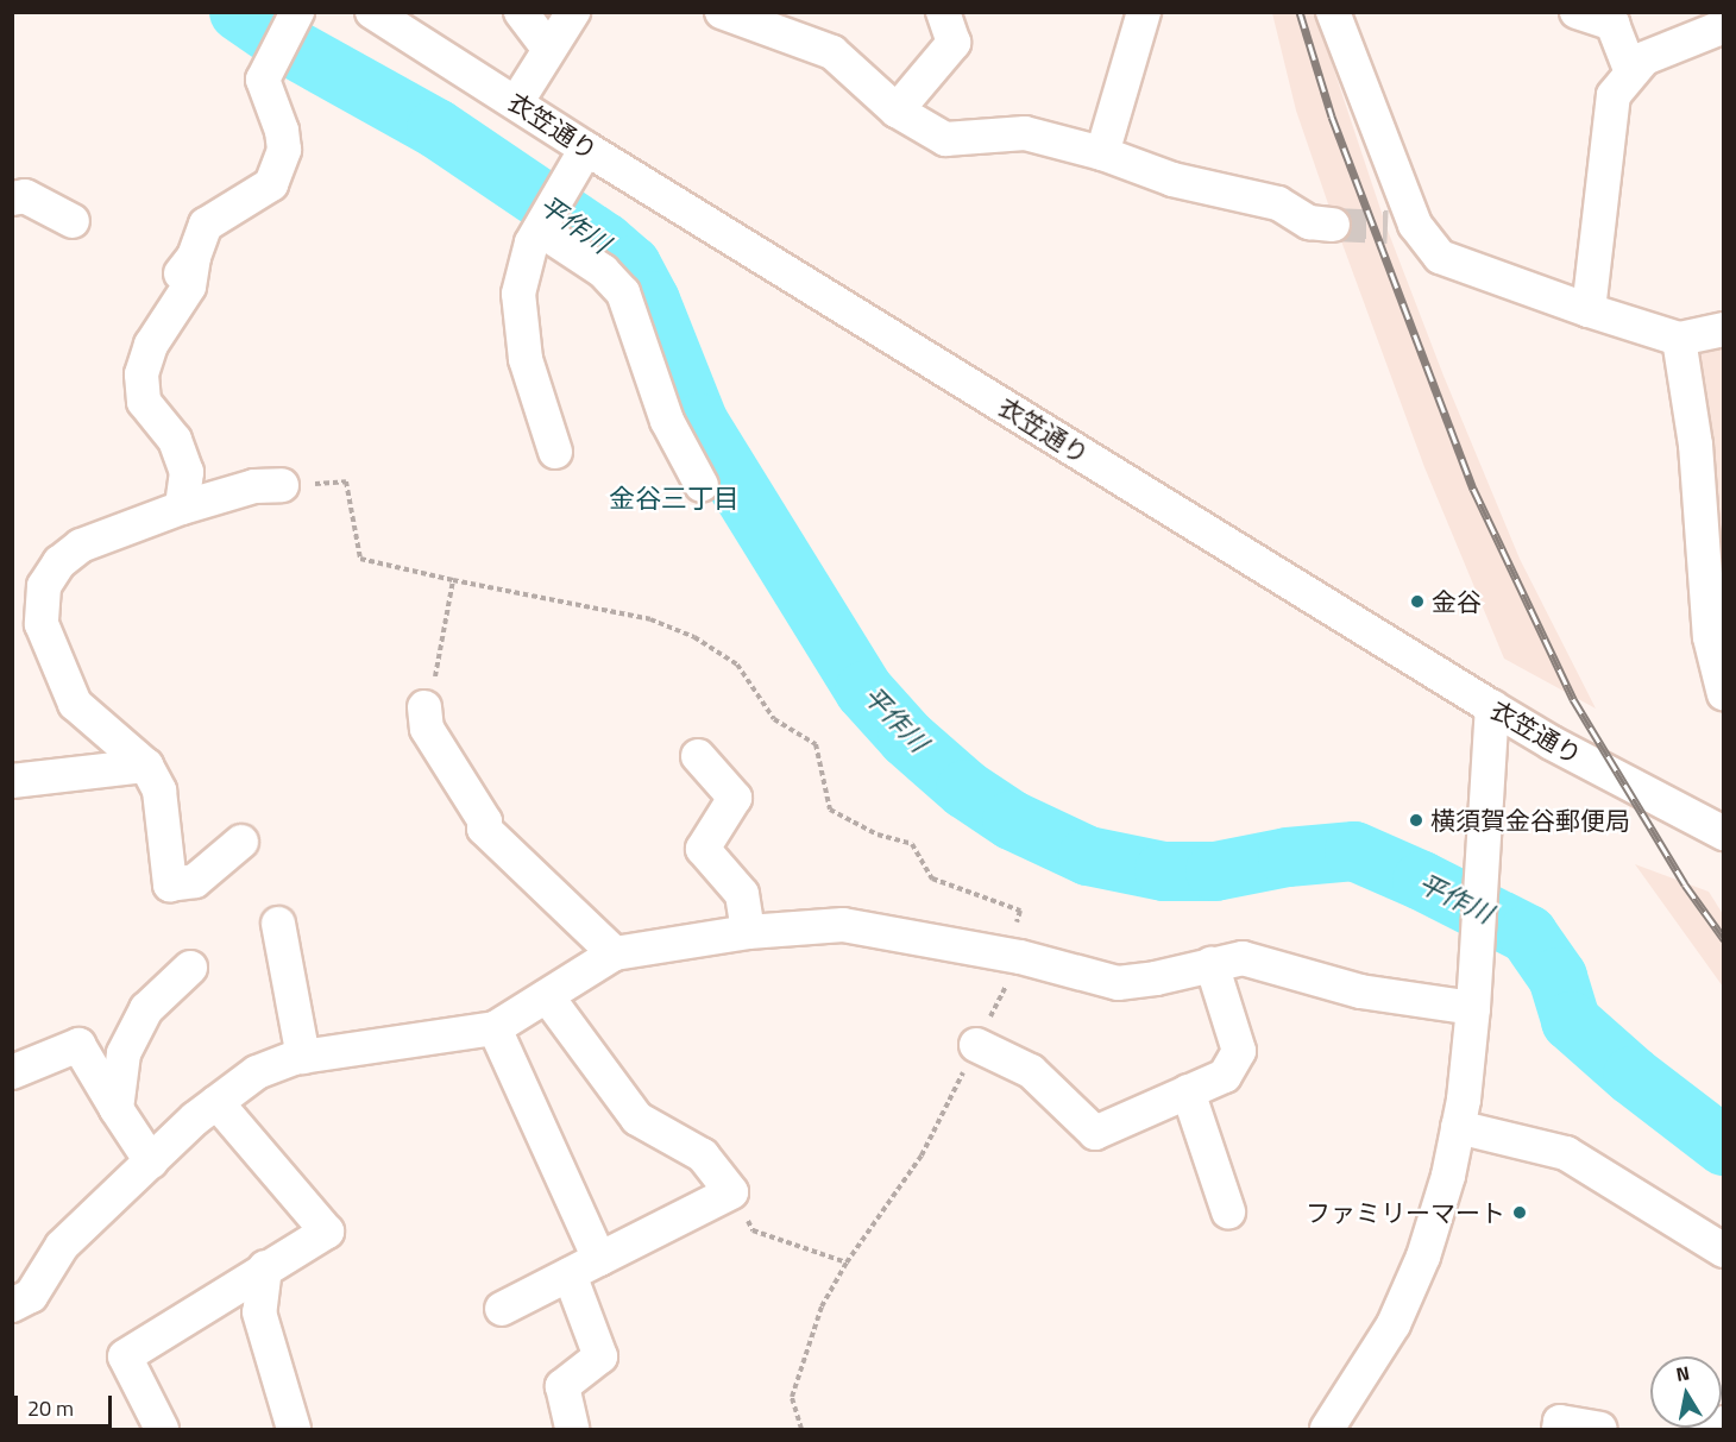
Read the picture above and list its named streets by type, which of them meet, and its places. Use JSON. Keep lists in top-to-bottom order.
{
  "streets": {
    "street": ["衣笠通り"]
  },
  "districts": ["金谷三丁目"],
  "water": ["平作川"],
  "places": ["金谷", "横須賀金谷郵便局", "ファミリーマート"],
  "scale_bar": "20 m",
  "north": "top"
}
